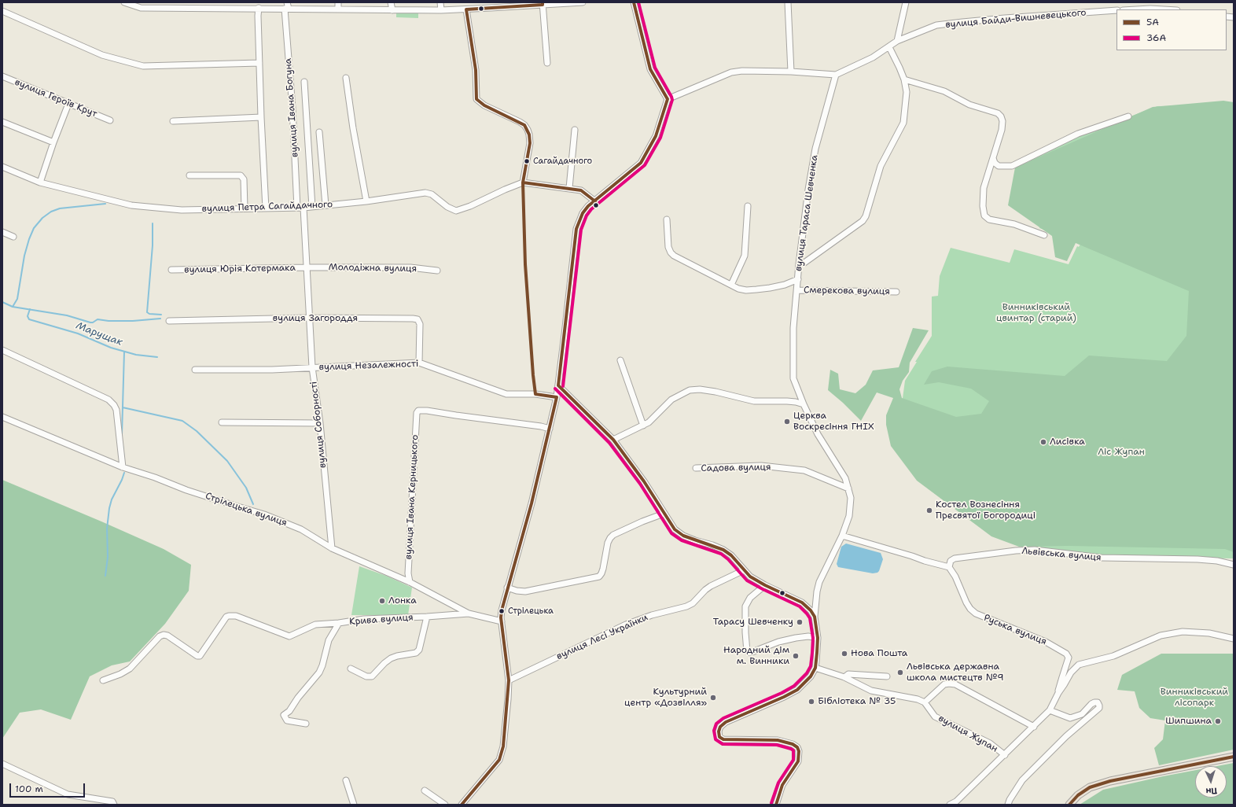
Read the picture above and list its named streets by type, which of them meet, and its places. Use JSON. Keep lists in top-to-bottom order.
{
  "streets": {
    "street": [
      "вулиця Байди-Вишневецького",
      "вулиця Героїв Крут",
      "вулиця Івана Богуна",
      "вулиця Петра Сагайдачного",
      "вулиця Тараса Шевченка",
      "Молодіжна вулиця",
      "вулиця Юрія Котермака",
      "Смерекова вулиця",
      "вулиця Загороддя",
      "вулиця Незалежності",
      "вулиця Соборності",
      "Садова вулиця",
      "вулиця Івана Керницького",
      "Стрілецька вулиця",
      "Львівська вулиця",
      "Крива вулиця",
      "Руська вулиця",
      "вулиця Лесі Українки",
      "вулиця Жупан"
    ]
  },
  "crossings": [
    ["вулиця Байди-Вишневецького", "вулиця Тараса Шевченка"],
    ["вулиця Івана Богуна", "вулиця Петра Сагайдачного"],
    ["вулиця Петра Сагайдачного", "вулиця Соборності"],
    ["вулиця Тараса Шевченка", "Смерекова вулиця"],
    ["вулиця Тараса Шевченка", "Садова вулиця"],
    ["вулиця Тараса Шевченка", "вулиця Жупан"],
    ["Молодіжна вулиця", "вулиця Юрія Котермака"],
    ["Молодіжна вулиця", "вулиця Соборності"],
    ["вулиця Юрія Котермака", "вулиця Соборності"],
    ["вулиця Загороддя", "вулиця Незалежності"],
    ["вулиця Загороддя", "вулиця Соборності"],
    ["вулиця Незалежності", "вулиця Соборності"],
    ["вулиця Соборності", "Стрілецька вулиця"],
    ["вулиця Івана Керницького", "Стрілецька вулиця"],
    ["Стрілецька вулиця", "Крива вулиця"],
    ["Львівська вулиця", "Руська вулиця"]
  ],
  "water": ["Марущак"],
  "parks": ["Винниківський цвинтар (старий)", "Ліс Жупан", "Винниківський лісопарк"],
  "places": [
    "Сагайдачного",
    "Церква Воскресіння ГНІХ",
    "Лисівка",
    "Костел Вознесіння Пресвятої Богородиці",
    "Лонка",
    "Стрілецька",
    "Тарасу Шевченку",
    "Нова Пошта",
    "Народний дім м. Винники",
    "Львівська державна школа мистецтв №9",
    "Культурний центр «Дозвілля»",
    "Бібліотека № 35",
    "Шипшина"
  ],
  "lines": ["transit line 5А", "transit line 36А"],
  "legend": ["5А", "36А"],
  "scale_bar": "100 m",
  "north": "bottom"
}
